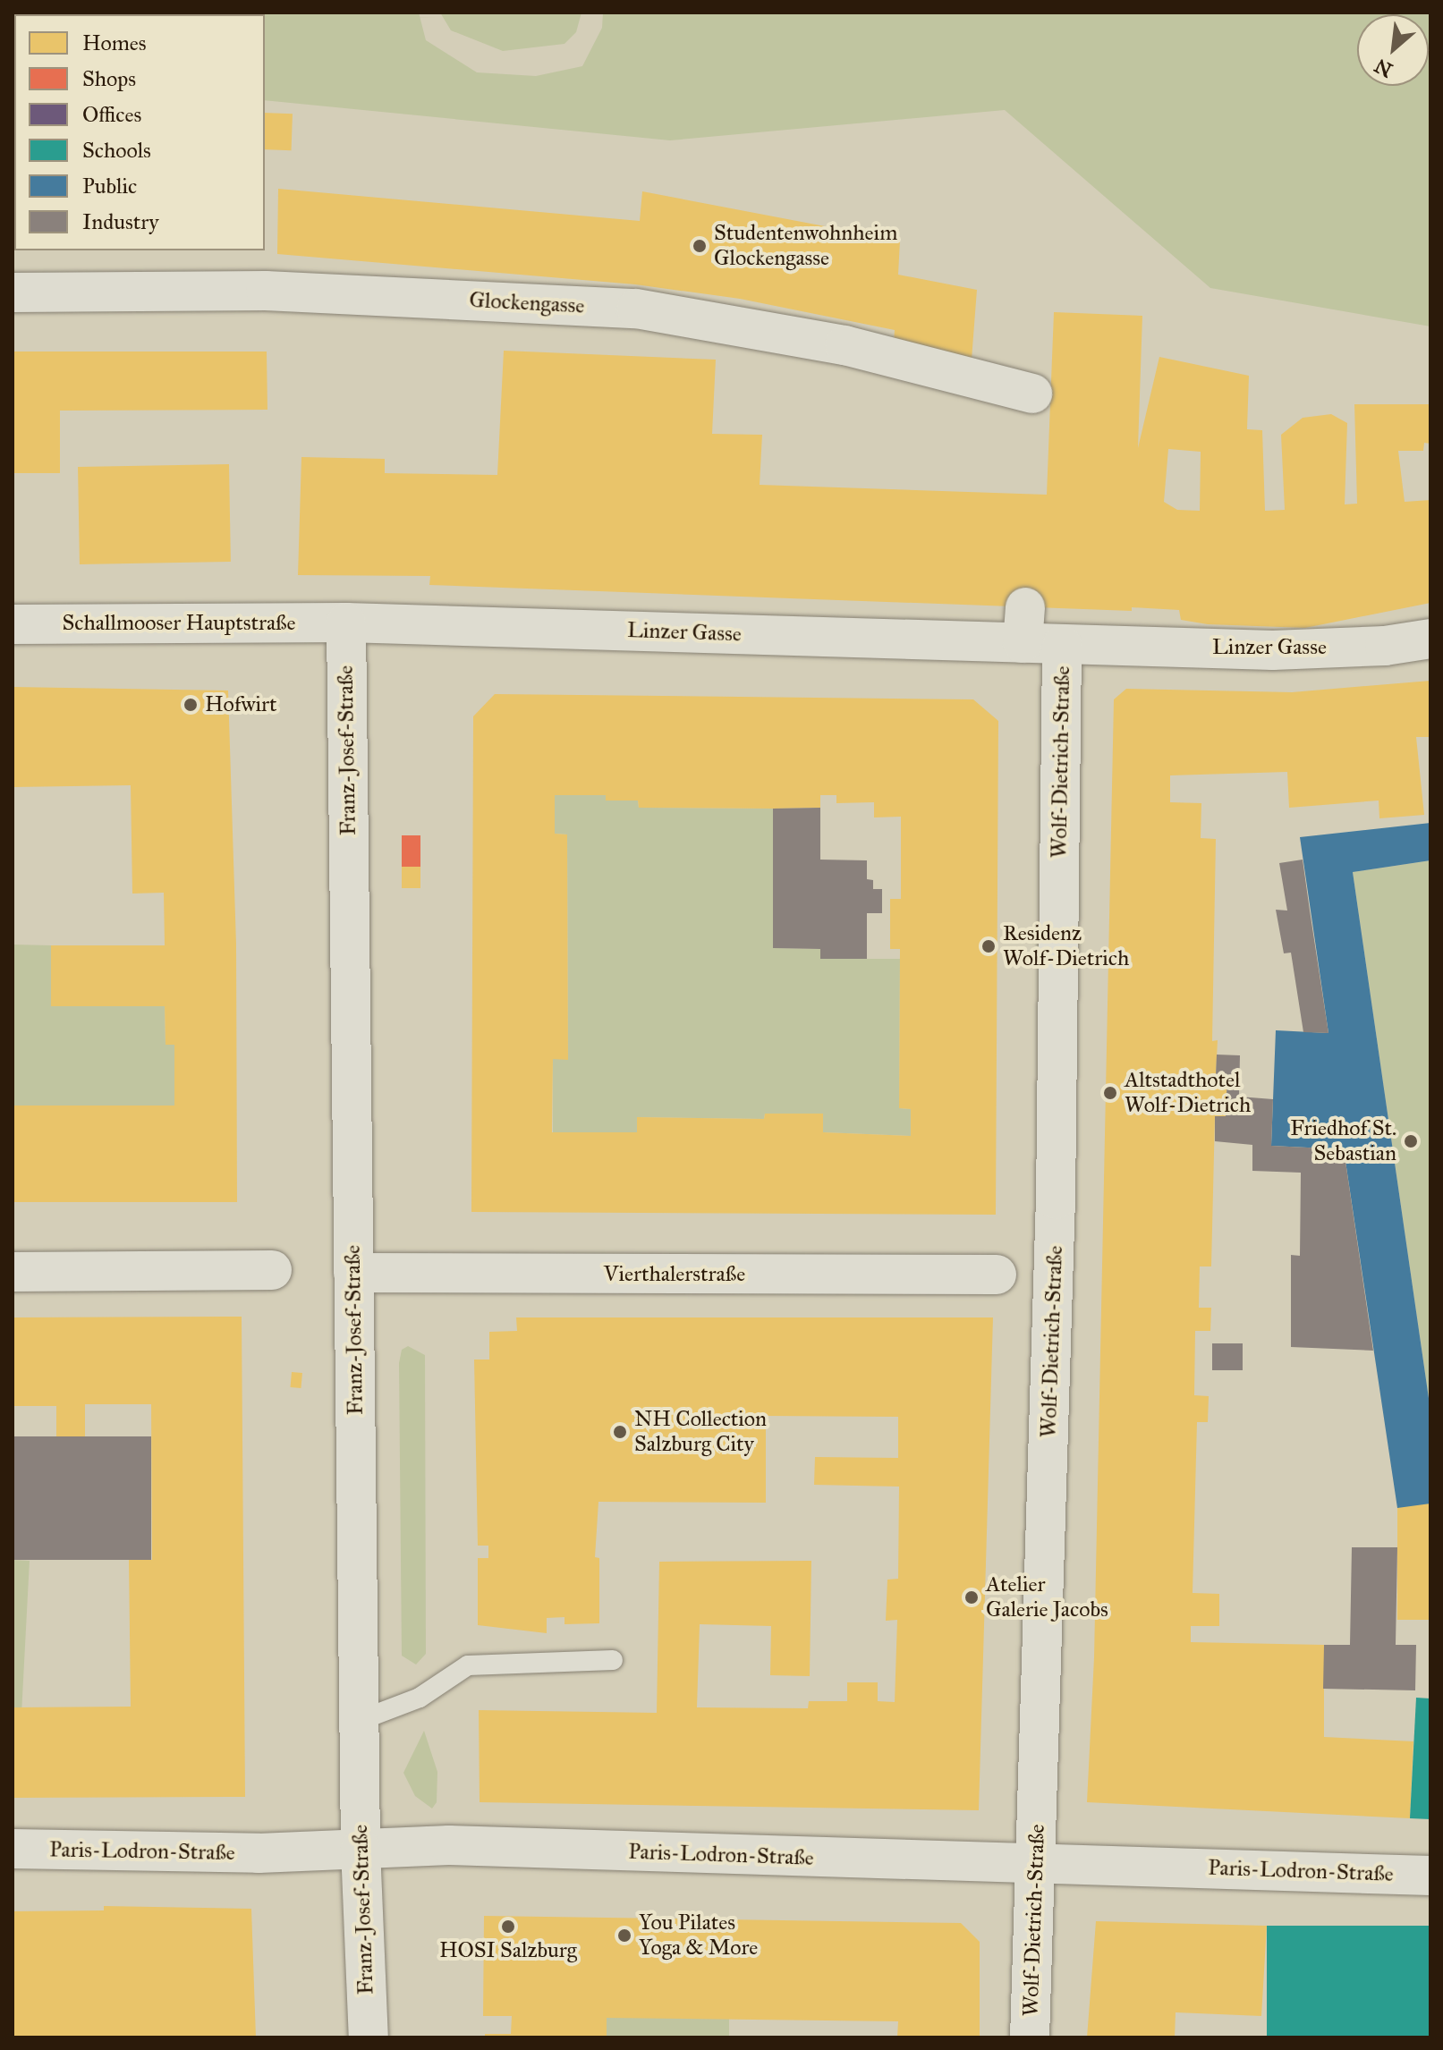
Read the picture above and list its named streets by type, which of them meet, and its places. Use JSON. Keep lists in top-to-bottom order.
{
  "streets": {
    "street": [
      "Glockengasse",
      "Schallmooser Hauptstraße",
      "Linzer Gasse",
      "Franz-Josef-Straße",
      "Wolf-Dietrich-Straße",
      "Vierthalerstraße",
      "Paris-Lodron-Straße"
    ]
  },
  "crossings": [
    ["Schallmooser Hauptstraße", "Linzer Gasse"],
    ["Schallmooser Hauptstraße", "Franz-Josef-Straße"],
    ["Linzer Gasse", "Franz-Josef-Straße"],
    ["Linzer Gasse", "Wolf-Dietrich-Straße"],
    ["Franz-Josef-Straße", "Vierthalerstraße"],
    ["Franz-Josef-Straße", "Paris-Lodron-Straße"],
    ["Wolf-Dietrich-Straße", "Paris-Lodron-Straße"]
  ],
  "places": [
    "Studentenwohnheim Glockengasse",
    "Hofwirt",
    "Residenz Wolf-Dietrich",
    "Altstadthotel Wolf-Dietrich",
    "Friedhof St. Sebastian",
    "NH Collection Salzburg City",
    "Atelier Galerie Jacobs",
    "HOSI Salzburg",
    "You Pilates Yoga & More"
  ],
  "legend": [
    "Homes",
    "Shops",
    "Offices",
    "Schools",
    "Public",
    "Industry"
  ],
  "north": "bottom left"
}
